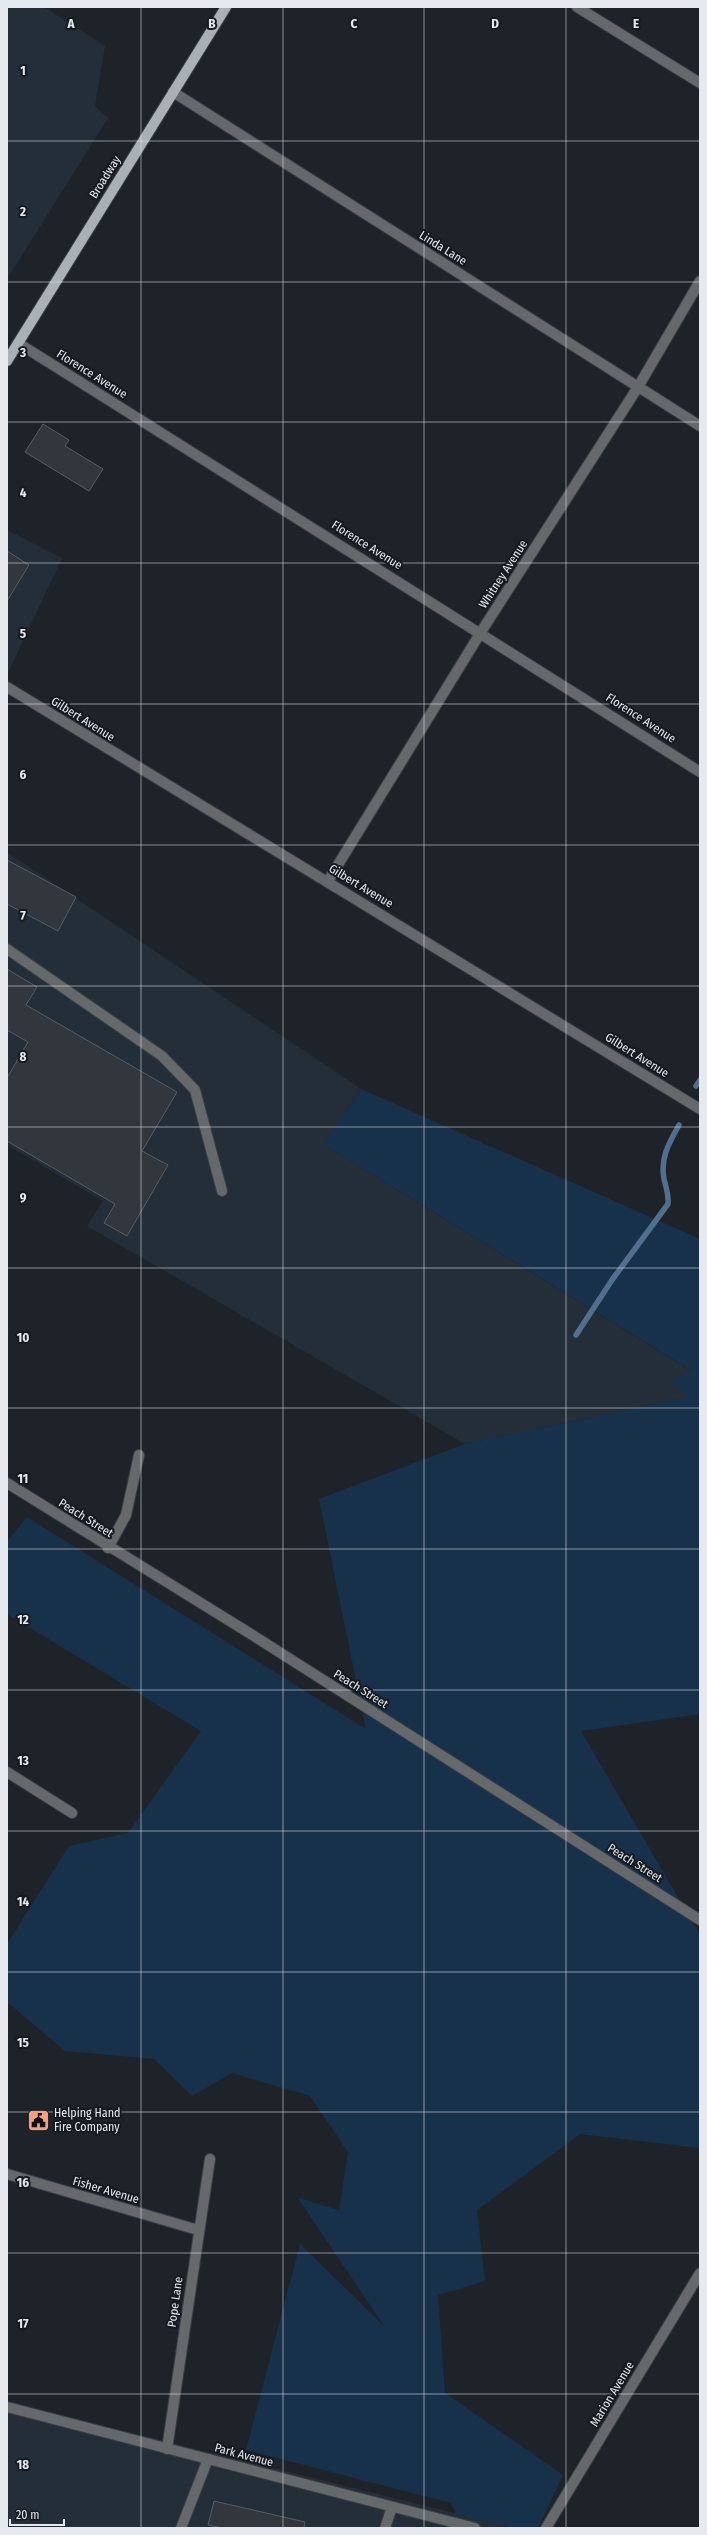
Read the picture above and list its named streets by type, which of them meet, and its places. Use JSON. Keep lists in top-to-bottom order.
{
  "streets": {
    "main road": ["Broadway"],
    "street": [
      "Linda Lane",
      "Florence Avenue",
      "Whitney Avenue",
      "Gilbert Avenue",
      "Peach Street",
      "Fisher Avenue",
      "Pope Lane",
      "Marion Avenue",
      "Park Avenue"
    ]
  },
  "crossings": [
    ["Broadway", "Linda Lane"],
    ["Broadway", "Florence Avenue"],
    ["Linda Lane", "Whitney Avenue"],
    ["Florence Avenue", "Whitney Avenue"],
    ["Whitney Avenue", "Gilbert Avenue"],
    ["Fisher Avenue", "Pope Lane"],
    ["Pope Lane", "Park Avenue"]
  ],
  "places": {
    "public building": ["Helping Hand Fire Company"]
  },
  "scale_bar": "20 m",
  "grid": {
    "columns": [
      "A",
      "B",
      "C",
      "D",
      "E"
    ],
    "rows": [
      "1",
      "2",
      "3",
      "4",
      "5",
      "6",
      "7",
      "8",
      "9",
      "10",
      "11",
      "12",
      "13",
      "14",
      "15",
      "16",
      "17",
      "18"
    ]
  }
}
